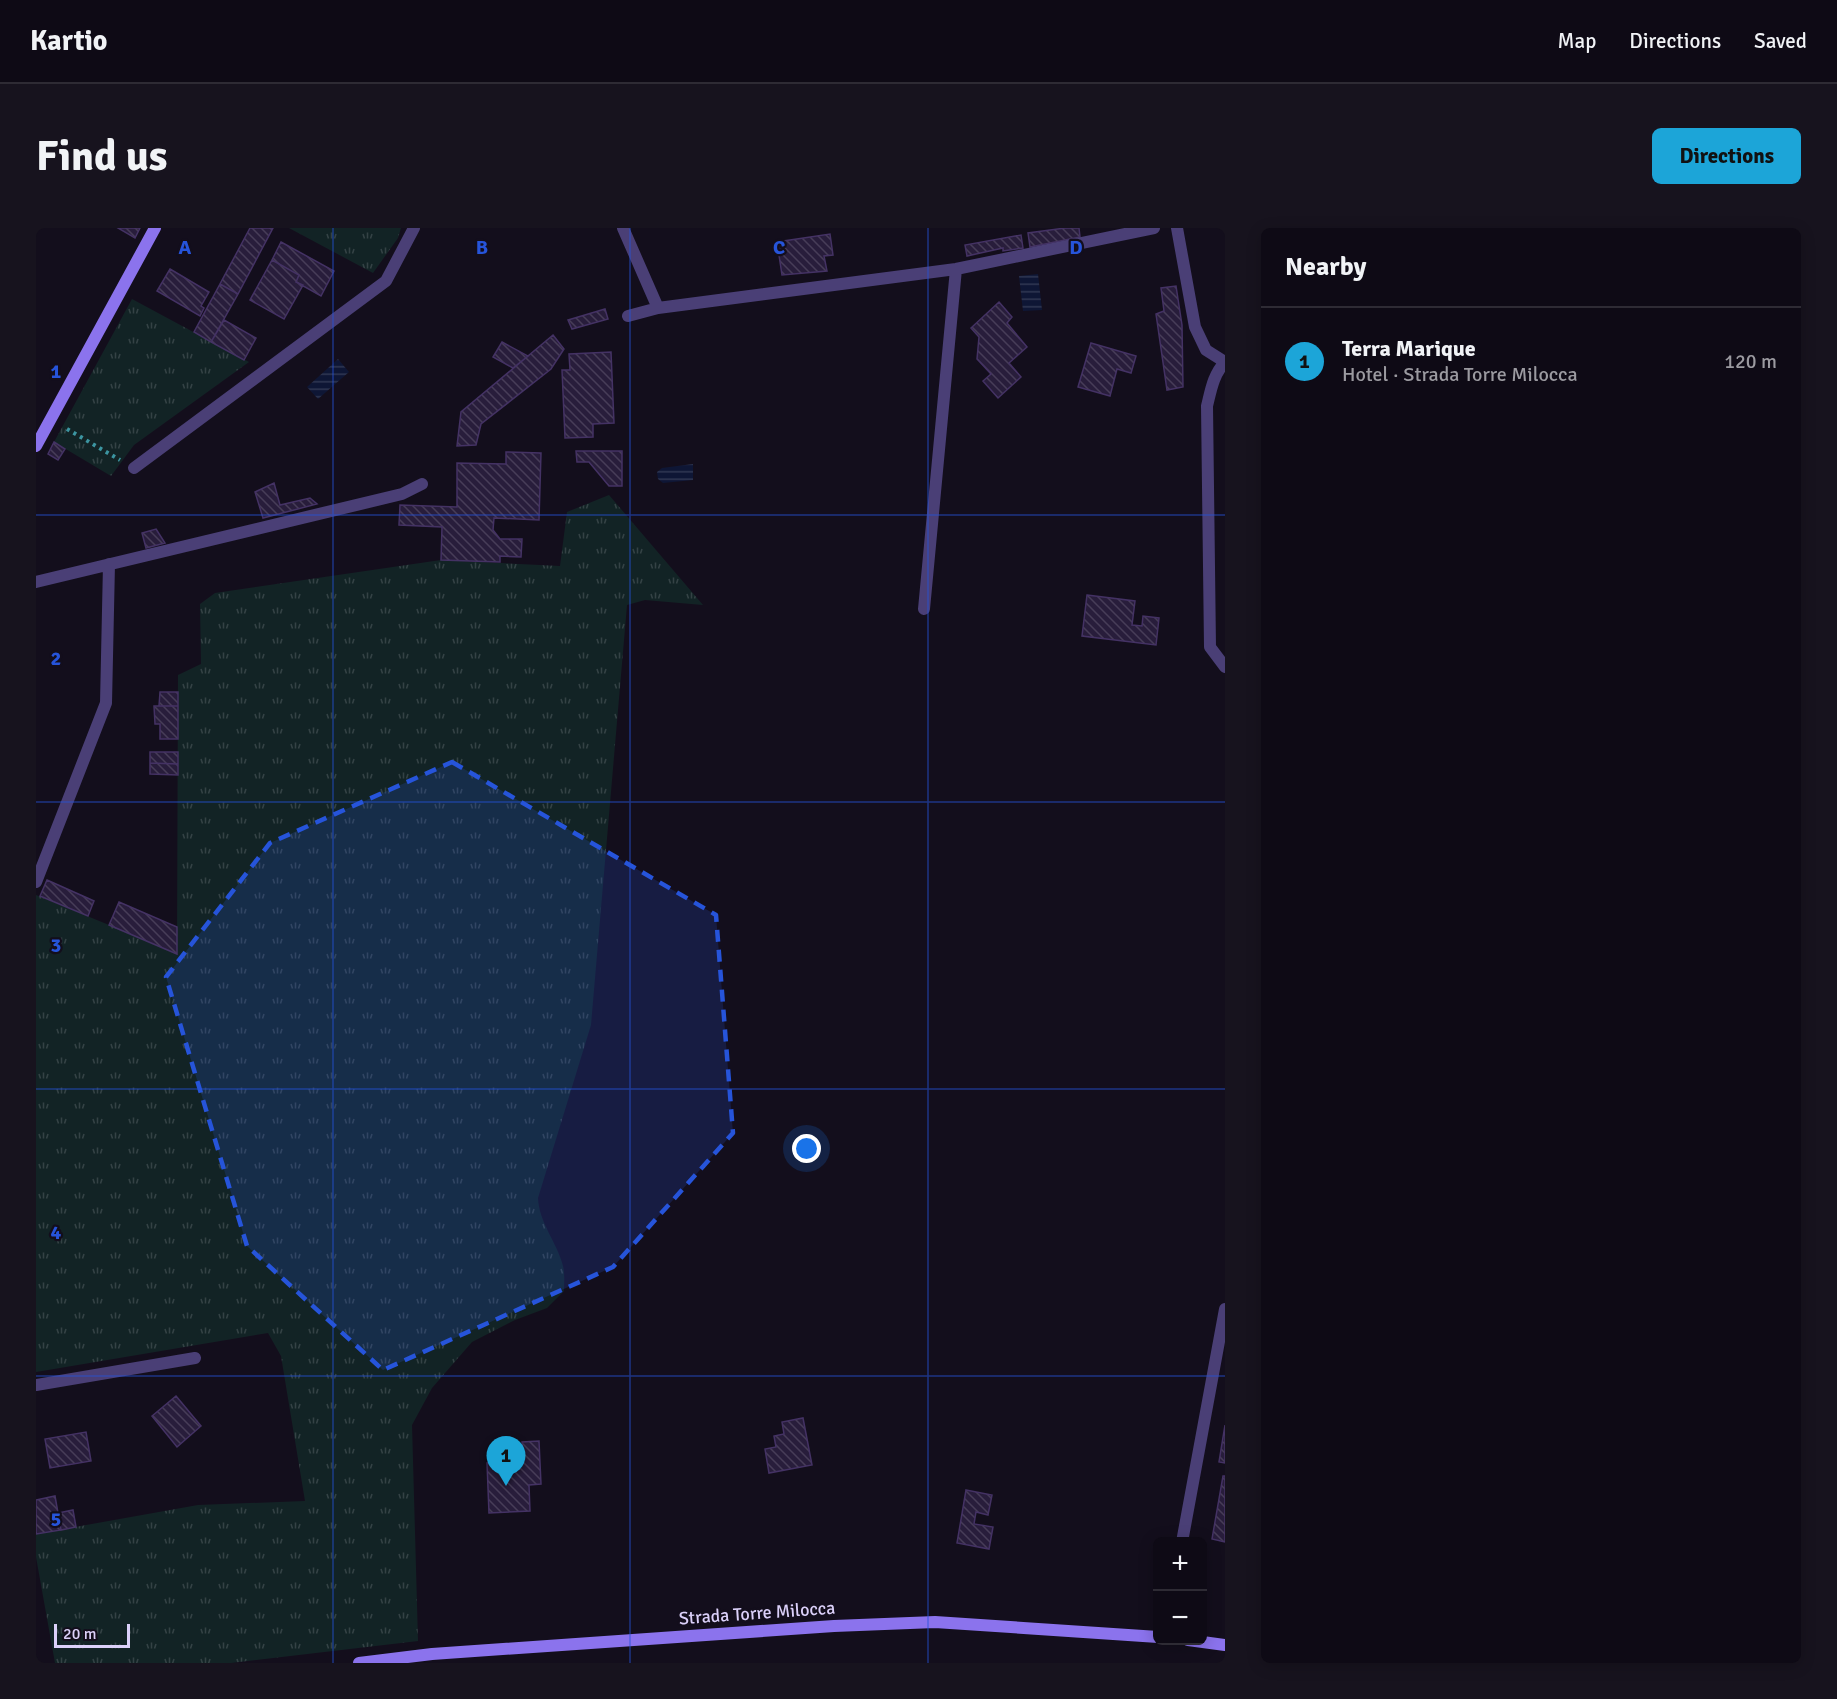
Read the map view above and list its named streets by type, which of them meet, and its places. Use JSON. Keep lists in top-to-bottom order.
{
  "streets": {
    "street": ["Strada Torre Milocca"]
  },
  "scale_bar": "20 m",
  "page": {
    "header": "Kartio",
    "nav": ["Map", "Directions", "Saved"],
    "buttons": "Directions",
    "title": "Find us",
    "heading": "Nearby",
    "list": [
      {
        "mark": "1",
        "name": "Terra Marique",
        "note": "Hotel · Strada Torre Milocca",
        "value": "120 m"
      }
    ],
    "pins": "1",
    "map_buttons": ["+", "−"],
    "scale": "20 m"
  },
  "grid": {
    "columns": [
      "A",
      "B",
      "C",
      "D"
    ],
    "rows": [
      "1",
      "2",
      "3",
      "4",
      "5"
    ]
  }
}
